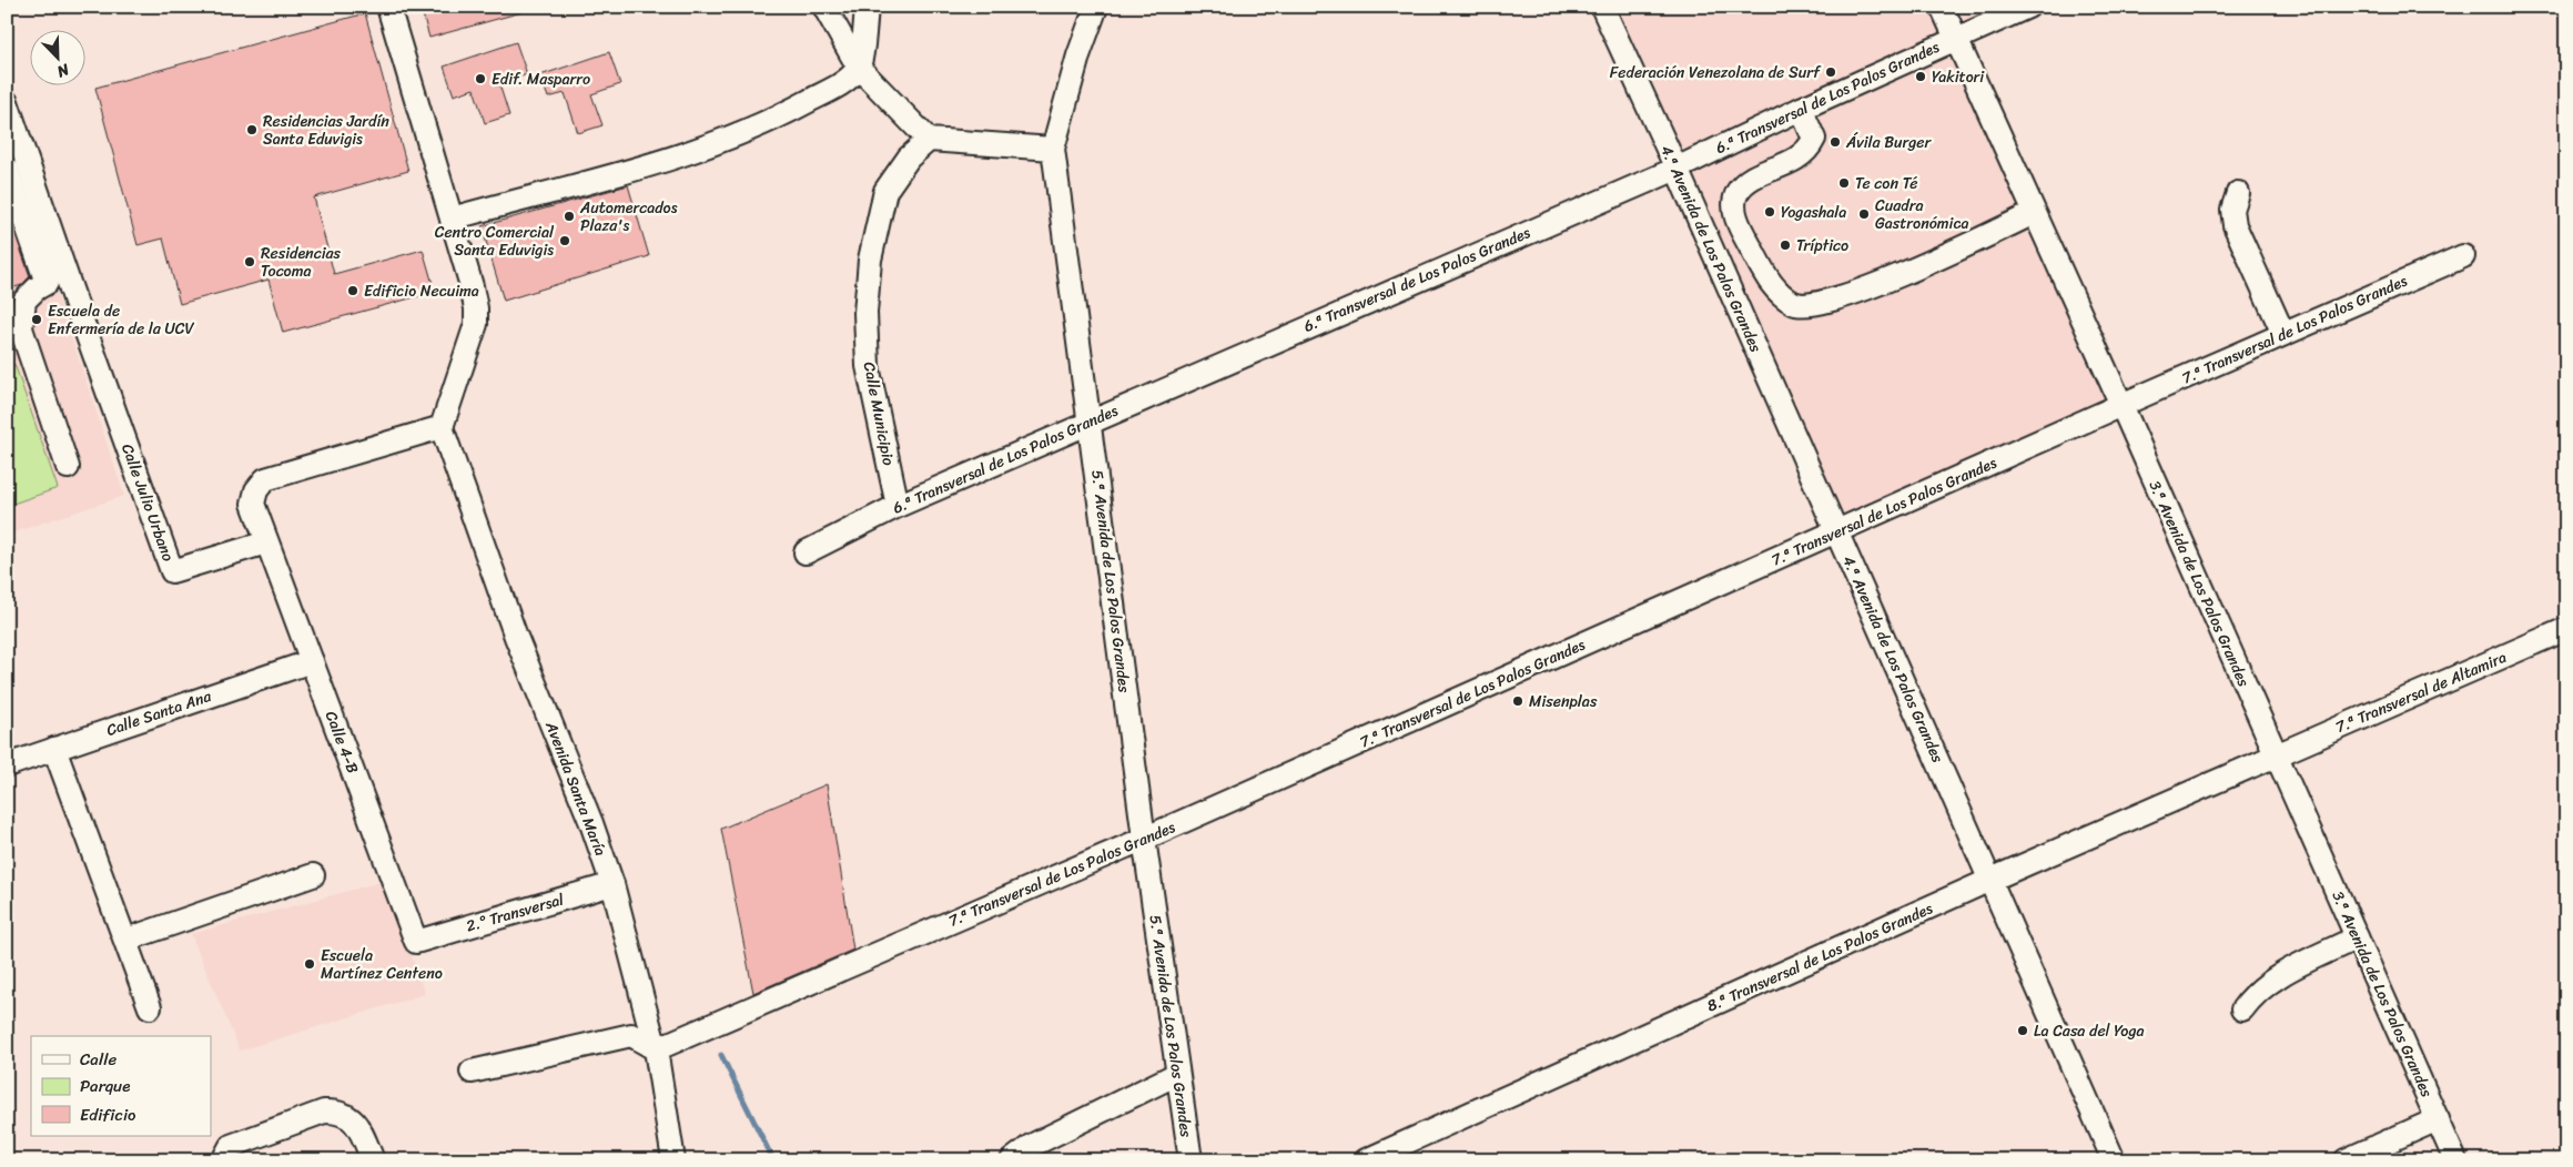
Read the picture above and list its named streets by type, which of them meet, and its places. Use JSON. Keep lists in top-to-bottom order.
{
  "streets": {
    "street": [
      "6.ª Transversal de Los Palos Grandes",
      "4.ª Avenida de Los Palos Grandes",
      "7.ª Transversal de Los Palos Grandes",
      "Calle Municipio",
      "Calle Julio Urbano",
      "5.ª Avenida de Los Palos Grandes",
      "3.ª Avenida de Los Palos Grandes",
      "7.ª Transversal de Altamira",
      "Calle Santa Ana",
      "Calle 4-B",
      "Avenida Santa María",
      "2.° Transversal",
      "8.ª Transversal de Los Palos Grandes"
    ]
  },
  "crossings": [
    ["6.ª Transversal de Los Palos Grandes", "4.ª Avenida de Los Palos Grandes"],
    ["6.ª Transversal de Los Palos Grandes", "Calle Municipio"],
    ["6.ª Transversal de Los Palos Grandes", "5.ª Avenida de Los Palos Grandes"],
    ["6.ª Transversal de Los Palos Grandes", "3.ª Avenida de Los Palos Grandes"],
    ["4.ª Avenida de Los Palos Grandes", "7.ª Transversal de Los Palos Grandes"],
    ["4.ª Avenida de Los Palos Grandes", "8.ª Transversal de Los Palos Grandes"],
    ["7.ª Transversal de Los Palos Grandes", "5.ª Avenida de Los Palos Grandes"],
    ["7.ª Transversal de Los Palos Grandes", "3.ª Avenida de Los Palos Grandes"],
    ["7.ª Transversal de Los Palos Grandes", "Avenida Santa María"],
    ["Calle Julio Urbano", "Calle 4-B"],
    ["3.ª Avenida de Los Palos Grandes", "7.ª Transversal de Altamira"],
    ["3.ª Avenida de Los Palos Grandes", "8.ª Transversal de Los Palos Grandes"],
    ["7.ª Transversal de Altamira", "8.ª Transversal de Los Palos Grandes"],
    ["Calle Santa Ana", "Calle 4-B"],
    ["Calle 4-B", "2.° Transversal"],
    ["Avenida Santa María", "2.° Transversal"]
  ],
  "places": [
    "Federación Venezolana de Surf",
    "Yakitori",
    "Edif. Masparro",
    "Residencias Jardín Santa Eduvigis",
    "Ávila Burger",
    "Te con Té",
    "Yogashala",
    "Cuadra Gastronómica",
    "Automercados Plaza's",
    "Centro Comercial Santa Eduvigis",
    "Tríptico",
    "Residencias Tocoma",
    "Edificio Necuima",
    "Escuela de Enfermería de la UCV",
    "Misenplas",
    "Escuela Martínez Centeno",
    "La Casa del Yoga"
  ],
  "legend": ["Calle", "Parque", "Edificio"],
  "north": "bottom right"
}
